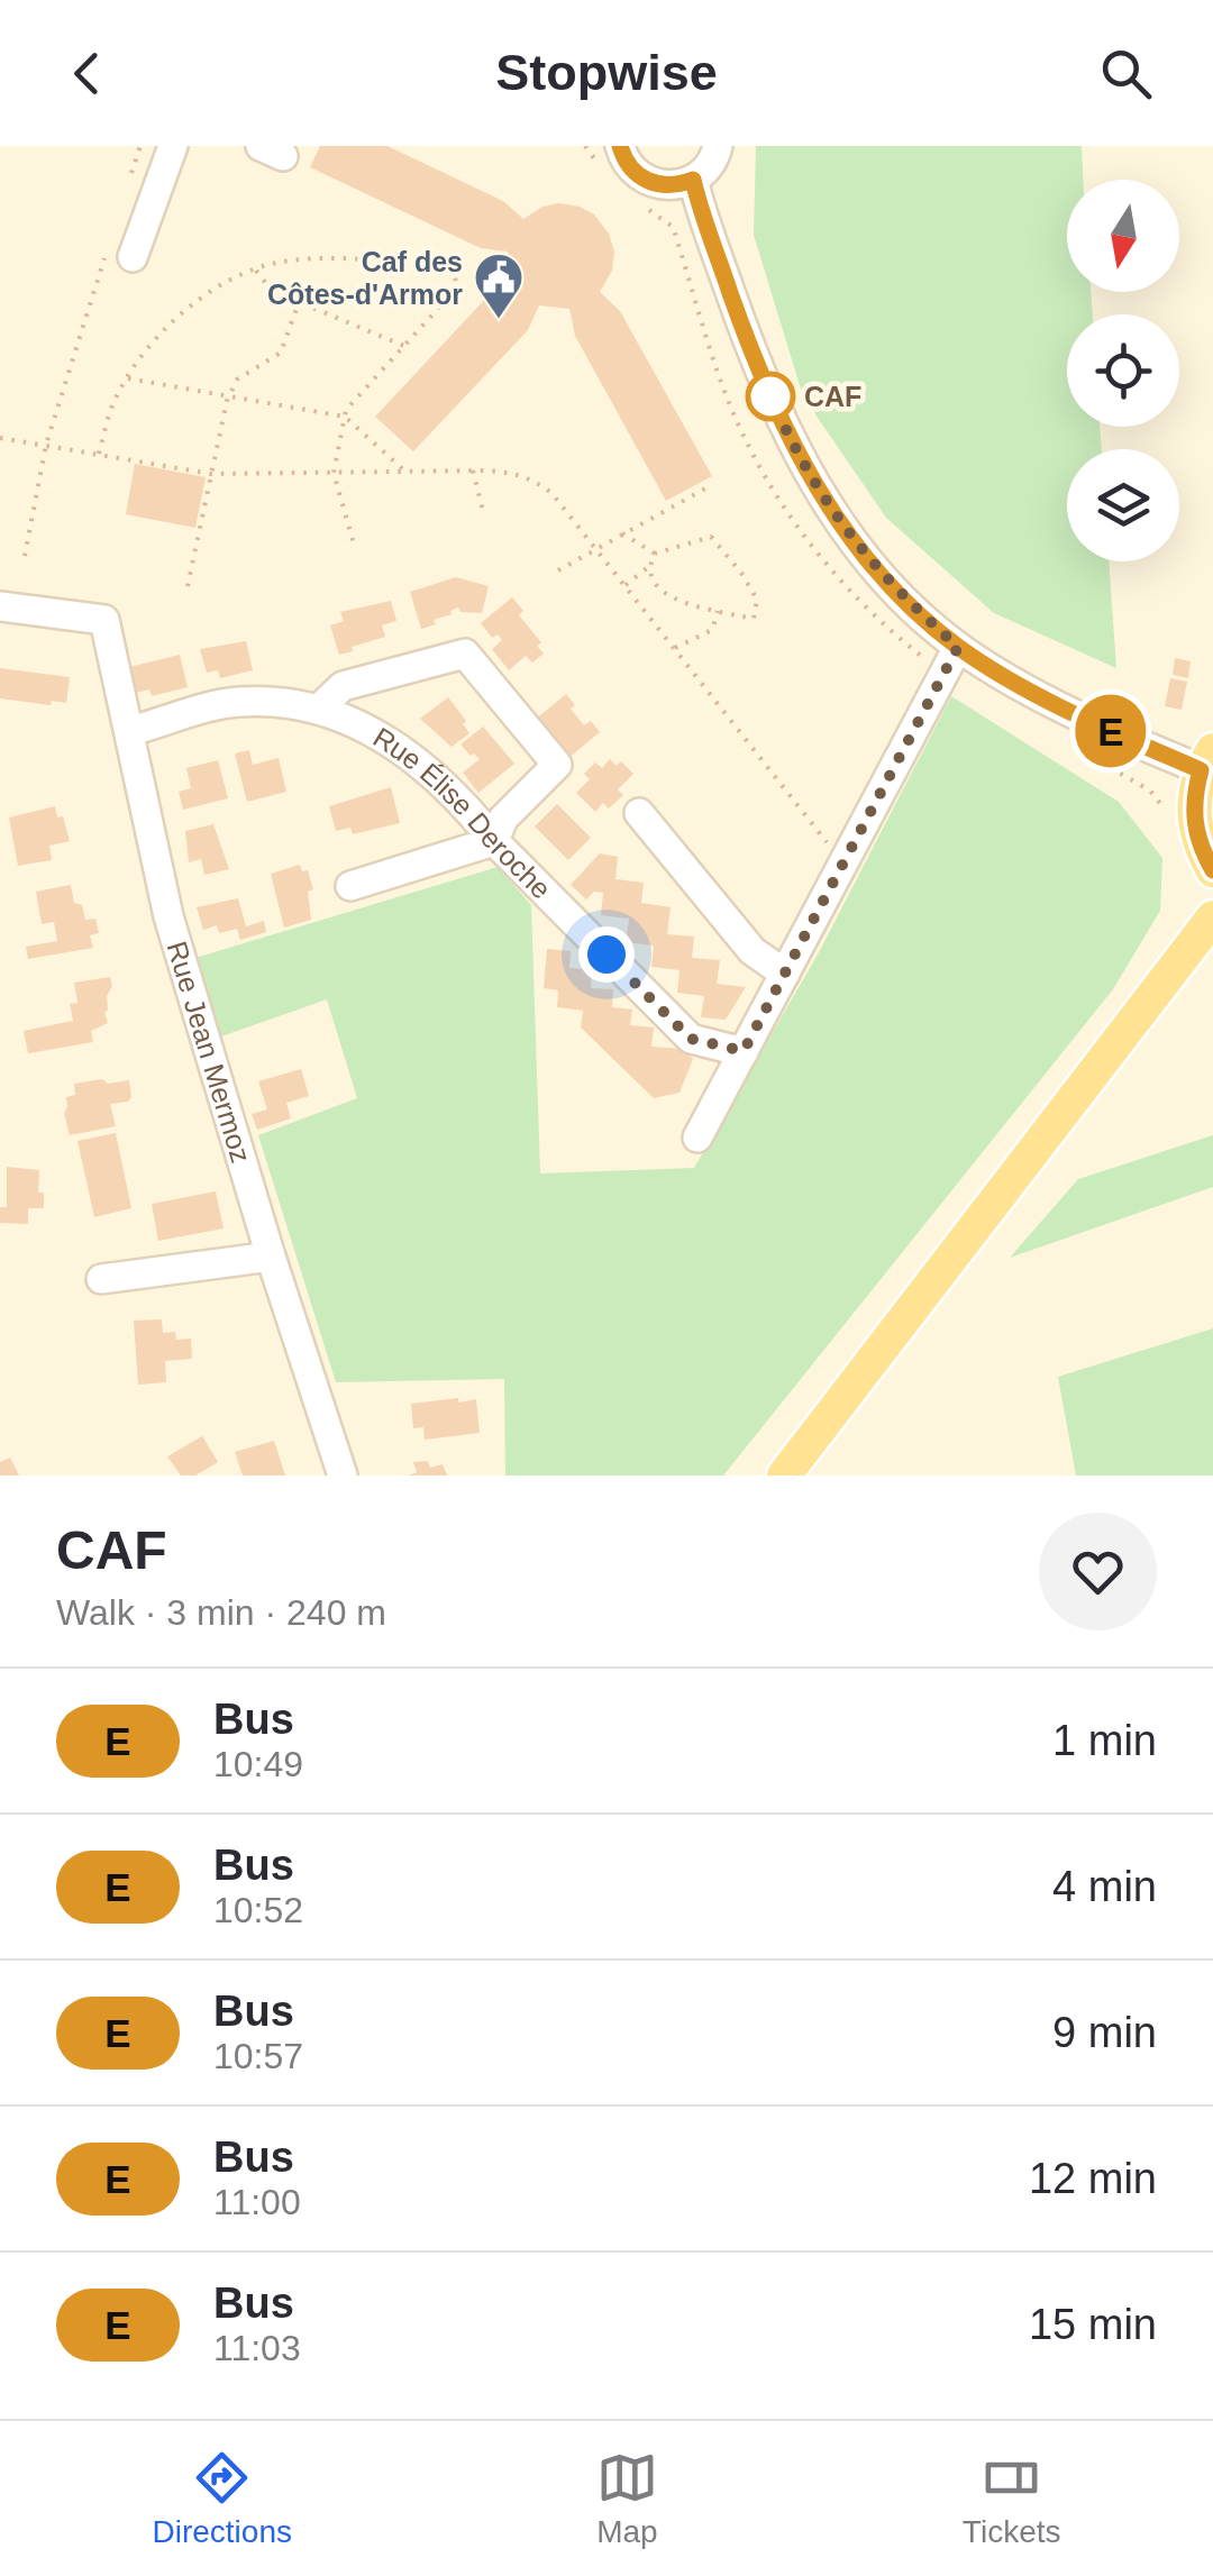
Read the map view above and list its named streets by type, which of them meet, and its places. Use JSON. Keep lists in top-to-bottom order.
{
  "streets": {
    "street": ["Rue Élise Deroche", "Rue Jean Mermoz"]
  },
  "crossings": [
    ["Rue Élise Deroche", "Rue Jean Mermoz"]
  ],
  "places": {
    "public building": ["Caf des Côtes-d'Armor"],
    "other": ["CAF"]
  },
  "lines": ["bus line E"],
  "north": "bottom",
  "page": {
    "header": "Stopwise",
    "on_map": "E",
    "heading": ["CAF", "Walk · 3 min · 240 m"],
    "list": [
      {
        "mark": "E",
        "name": "Bus",
        "note": "10:49",
        "value": "1 min"
      },
      {
        "mark": "E",
        "name": "Bus",
        "note": "10:52",
        "value": "4 min"
      },
      {
        "mark": "E",
        "name": "Bus",
        "note": "10:57",
        "value": "9 min"
      },
      {
        "mark": "E",
        "name": "Bus",
        "note": "11:00",
        "value": "12 min"
      },
      {
        "mark": "E",
        "name": "Bus",
        "note": "11:03",
        "value": "15 min"
      }
    ],
    "tabs": ["Directions", "Map", "Tickets"]
  }
}
